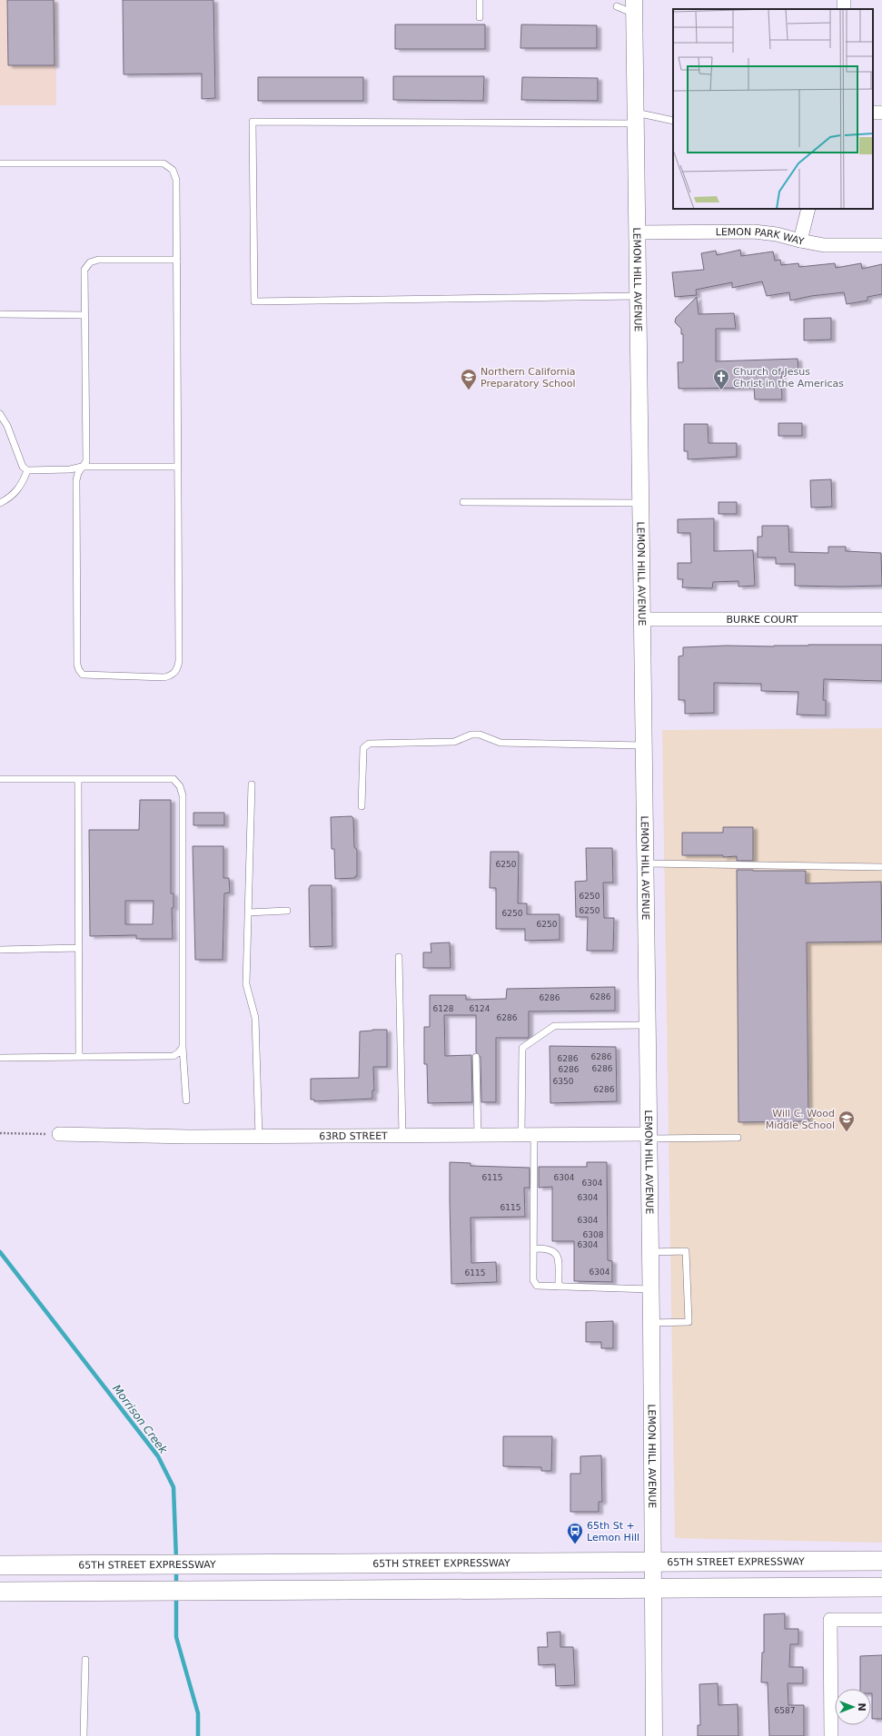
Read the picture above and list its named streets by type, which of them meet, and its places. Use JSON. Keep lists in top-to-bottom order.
{
  "streets": {
    "main road": ["65TH STREET EXPRESSWAY"],
    "street": [
      "LEMON PARK WAY",
      "LEMON HILL AVENUE",
      "BURKE COURT",
      "63RD STREET"
    ]
  },
  "crossings": [
    ["LEMON PARK WAY", "LEMON HILL AVENUE"],
    ["LEMON HILL AVENUE", "BURKE COURT"],
    ["LEMON HILL AVENUE", "63RD STREET"],
    ["LEMON HILL AVENUE", "65TH STREET EXPRESSWAY"]
  ],
  "water": ["Morrison Creek"],
  "places": {
    "school or university": ["Northern California Preparatory School", "Will C. Wood Middle School"],
    "church": ["Church of Jesus Christ in the Americas"],
    "bus stop": ["65th St + Lemon Hill"]
  },
  "house_numbers": [
    "6250",
    "6250",
    "6250",
    "6250",
    "6250",
    "6286",
    "6286",
    "6128",
    "6124",
    "6286",
    "6286",
    "6286",
    "6286",
    "6286",
    "6350",
    "6286",
    "6115",
    "6304",
    "6304",
    "6304",
    "6115",
    "6304",
    "6308",
    "6304",
    "6304",
    "6115",
    "6587"
  ],
  "north": "right"
}
